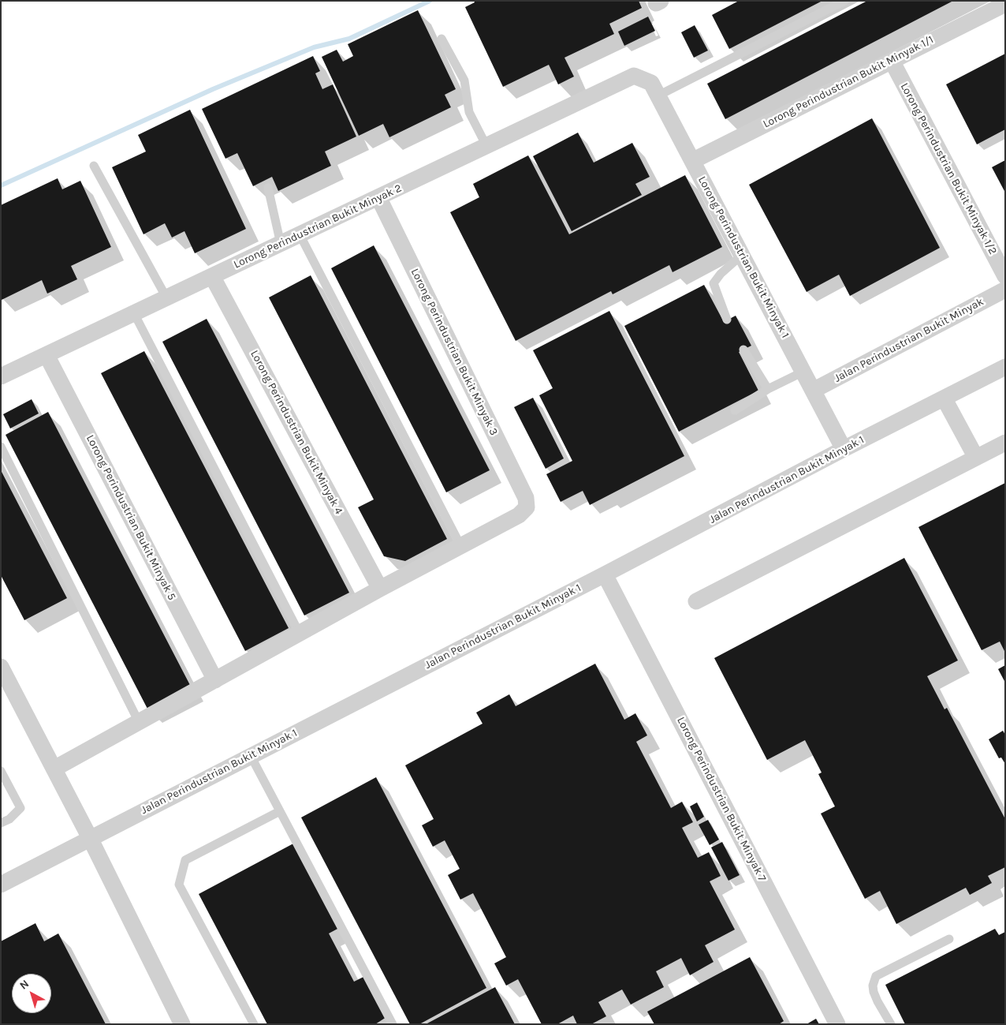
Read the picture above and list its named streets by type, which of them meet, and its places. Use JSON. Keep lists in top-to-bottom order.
{
  "streets": {
    "street": [
      "Lorong Perindustrian Bukit Minyak 1/1",
      "Lorong Perindustrian Bukit Minyak 1/2",
      "Lorong Perindustrian Bukit Minyak 2",
      "Lorong Perindustrian Bukit Minyak 1",
      "Jalan Perindustrian Bukit Minyak",
      "Lorong Perindustrian Bukit Minyak 3",
      "Lorong Perindustrian Bukit Minyak 4",
      "Jalan Perindustrian Bukit Minyak 1",
      "Lorong Perindustrian Bukit Minyak 5",
      "Lorong Perindustrian Bukit Minyak 7"
    ]
  },
  "crossings": [
    ["Lorong Perindustrian Bukit Minyak 1/1", "Lorong Perindustrian Bukit Minyak 1/2"],
    ["Lorong Perindustrian Bukit Minyak 1/1", "Lorong Perindustrian Bukit Minyak 1"],
    ["Lorong Perindustrian Bukit Minyak 2", "Lorong Perindustrian Bukit Minyak 1"],
    ["Lorong Perindustrian Bukit Minyak 2", "Lorong Perindustrian Bukit Minyak 3"],
    ["Lorong Perindustrian Bukit Minyak 2", "Lorong Perindustrian Bukit Minyak 4"],
    ["Lorong Perindustrian Bukit Minyak 2", "Lorong Perindustrian Bukit Minyak 5"],
    ["Lorong Perindustrian Bukit Minyak 1", "Jalan Perindustrian Bukit Minyak"],
    ["Lorong Perindustrian Bukit Minyak 1", "Jalan Perindustrian Bukit Minyak 1"],
    ["Jalan Perindustrian Bukit Minyak 1", "Lorong Perindustrian Bukit Minyak 7"]
  ],
  "north": "top left"
}
